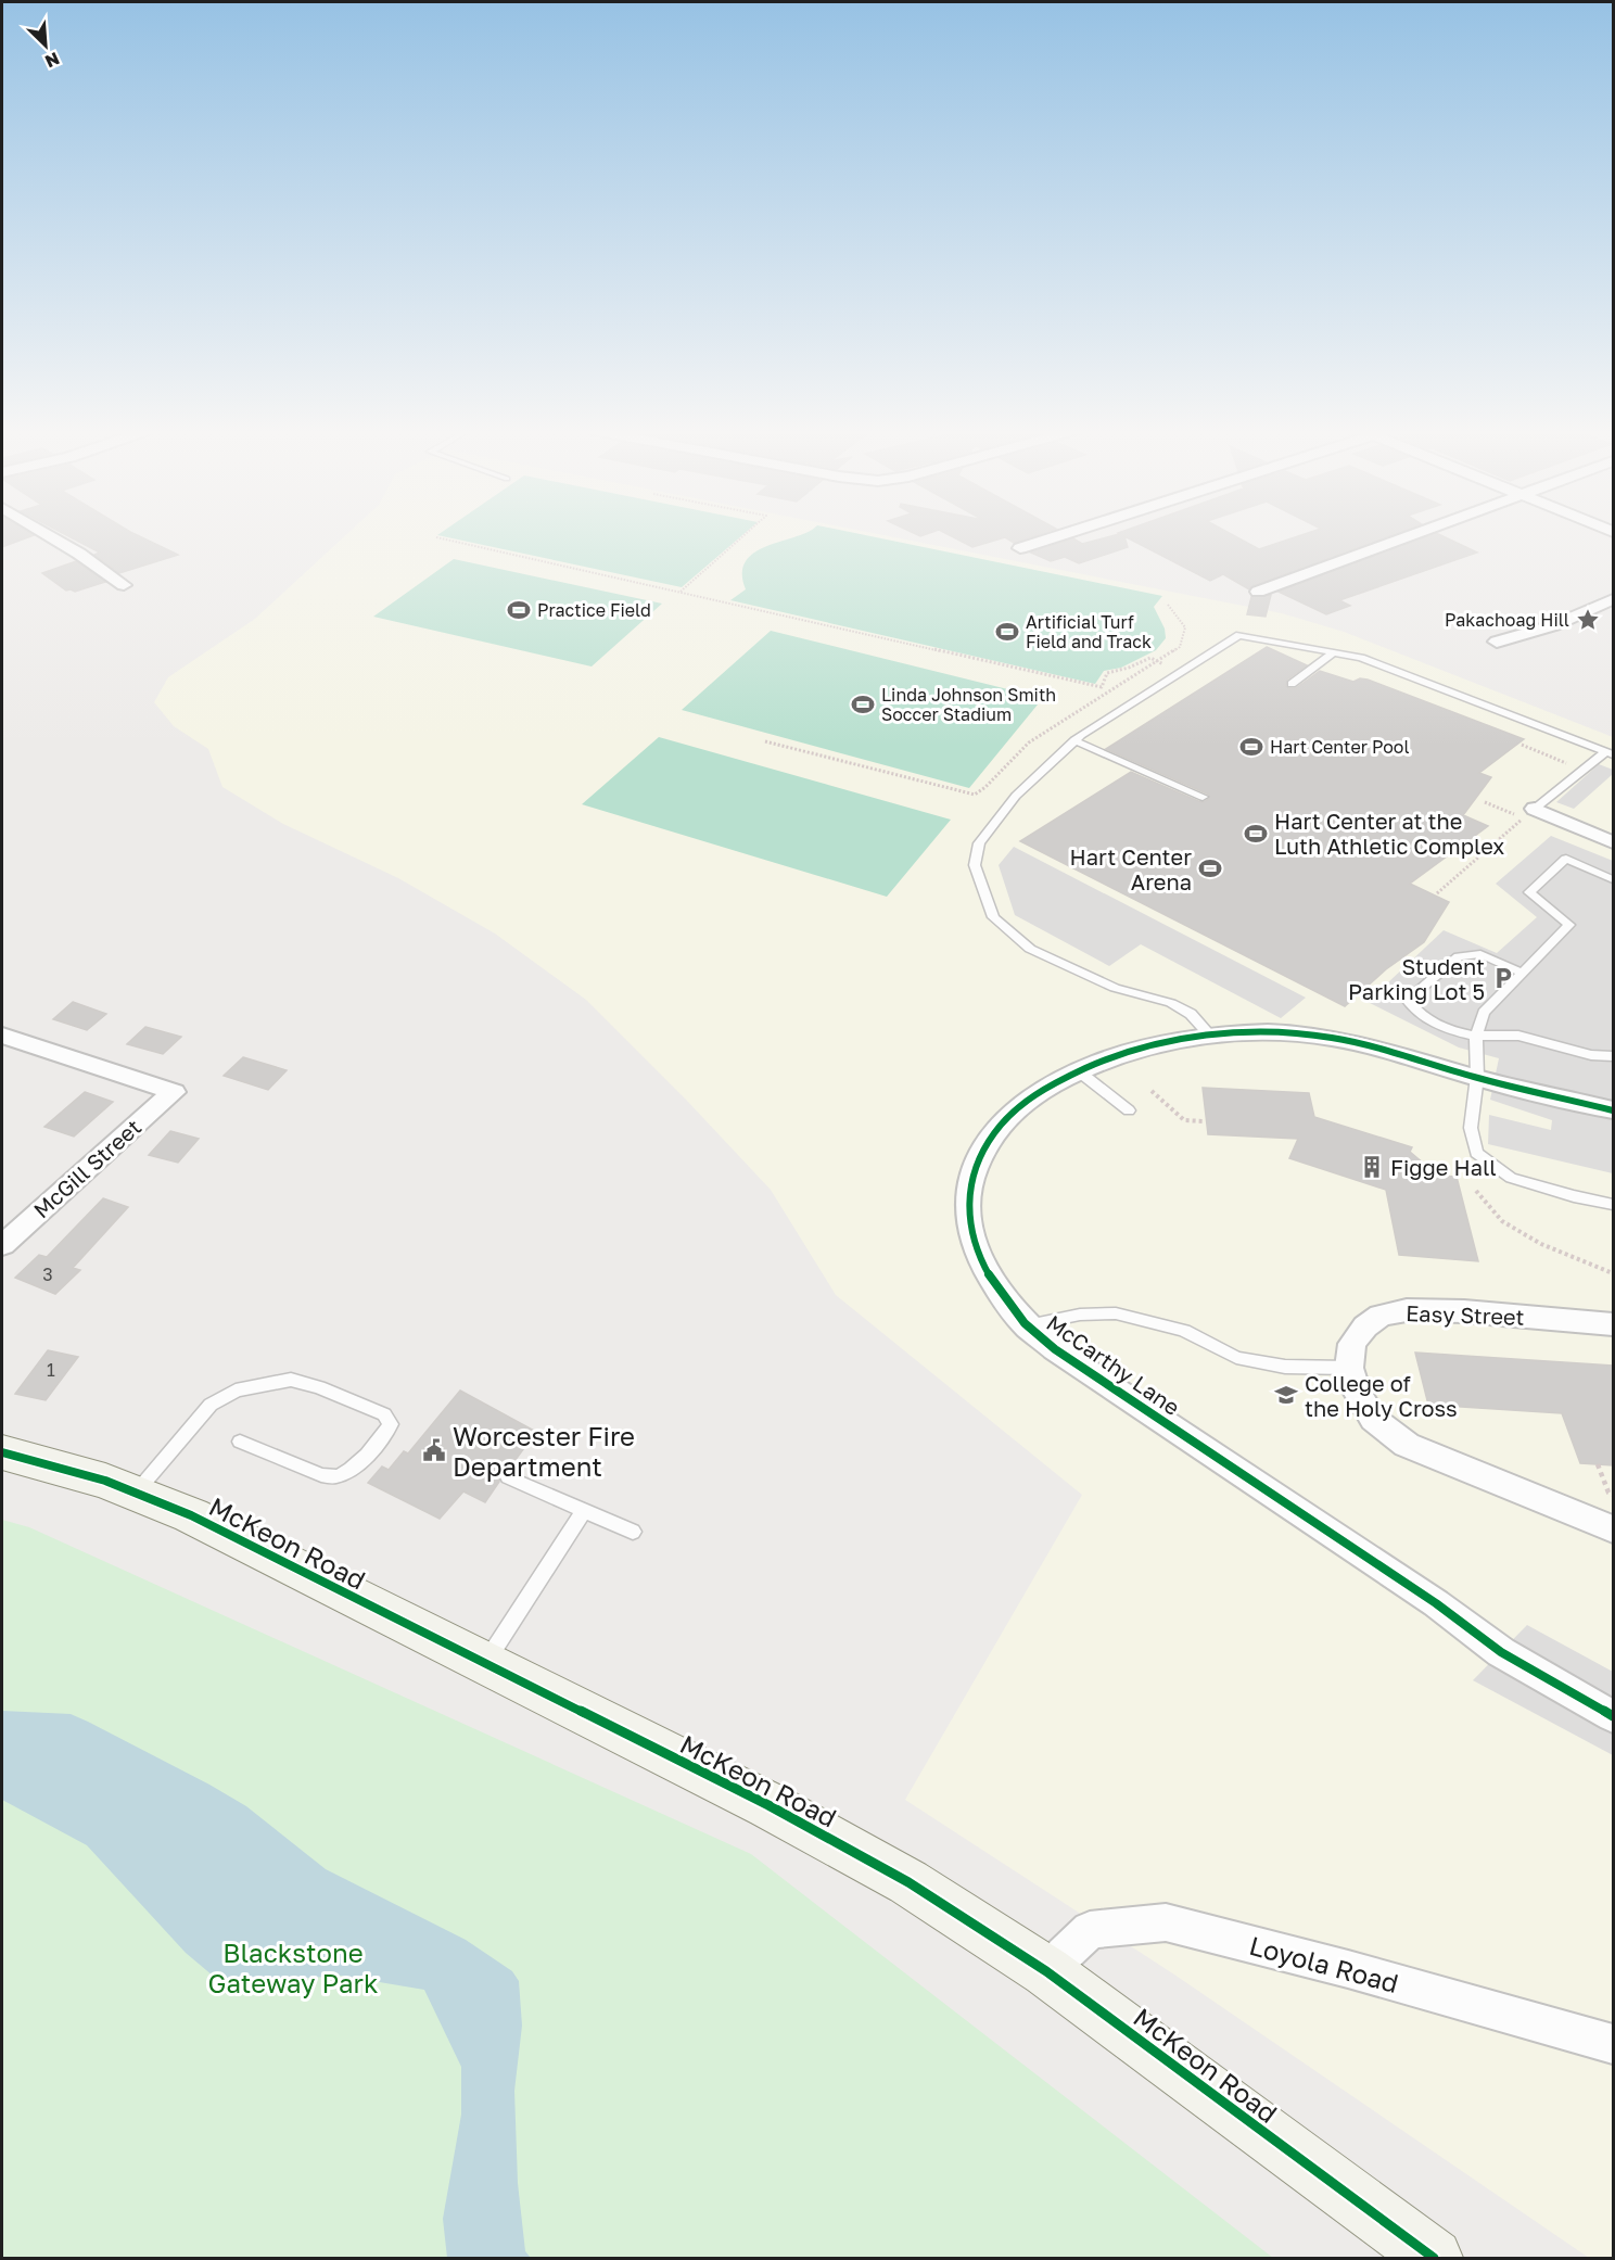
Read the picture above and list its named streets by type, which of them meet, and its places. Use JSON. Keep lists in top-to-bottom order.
{
  "streets": {
    "main road": ["McKeon Road"],
    "street": [
      "McGill Street",
      "Easy Street",
      "McCarthy Lane",
      "Loyola Road"
    ]
  },
  "crossings": [
    ["McKeon Road", "Loyola Road"]
  ],
  "parks": ["Blackstone Gateway Park"],
  "places": {
    "sports": [
      "Practice Field",
      "Artificial Turf Field and Track",
      "Linda Johnson Smith Soccer Stadium",
      "Hart Center Pool",
      "Hart Center at the Luth Athletic Complex",
      "Hart Center Arena"
    ],
    "place": ["Pakachoag Hill"],
    "parking": ["Student Parking Lot 5"],
    "building": ["Figge Hall"],
    "school or university": ["College of the Holy Cross"],
    "public building": ["Worcester Fire Department"]
  },
  "house_numbers": ["3", "1"],
  "north": "bottom right"
}
